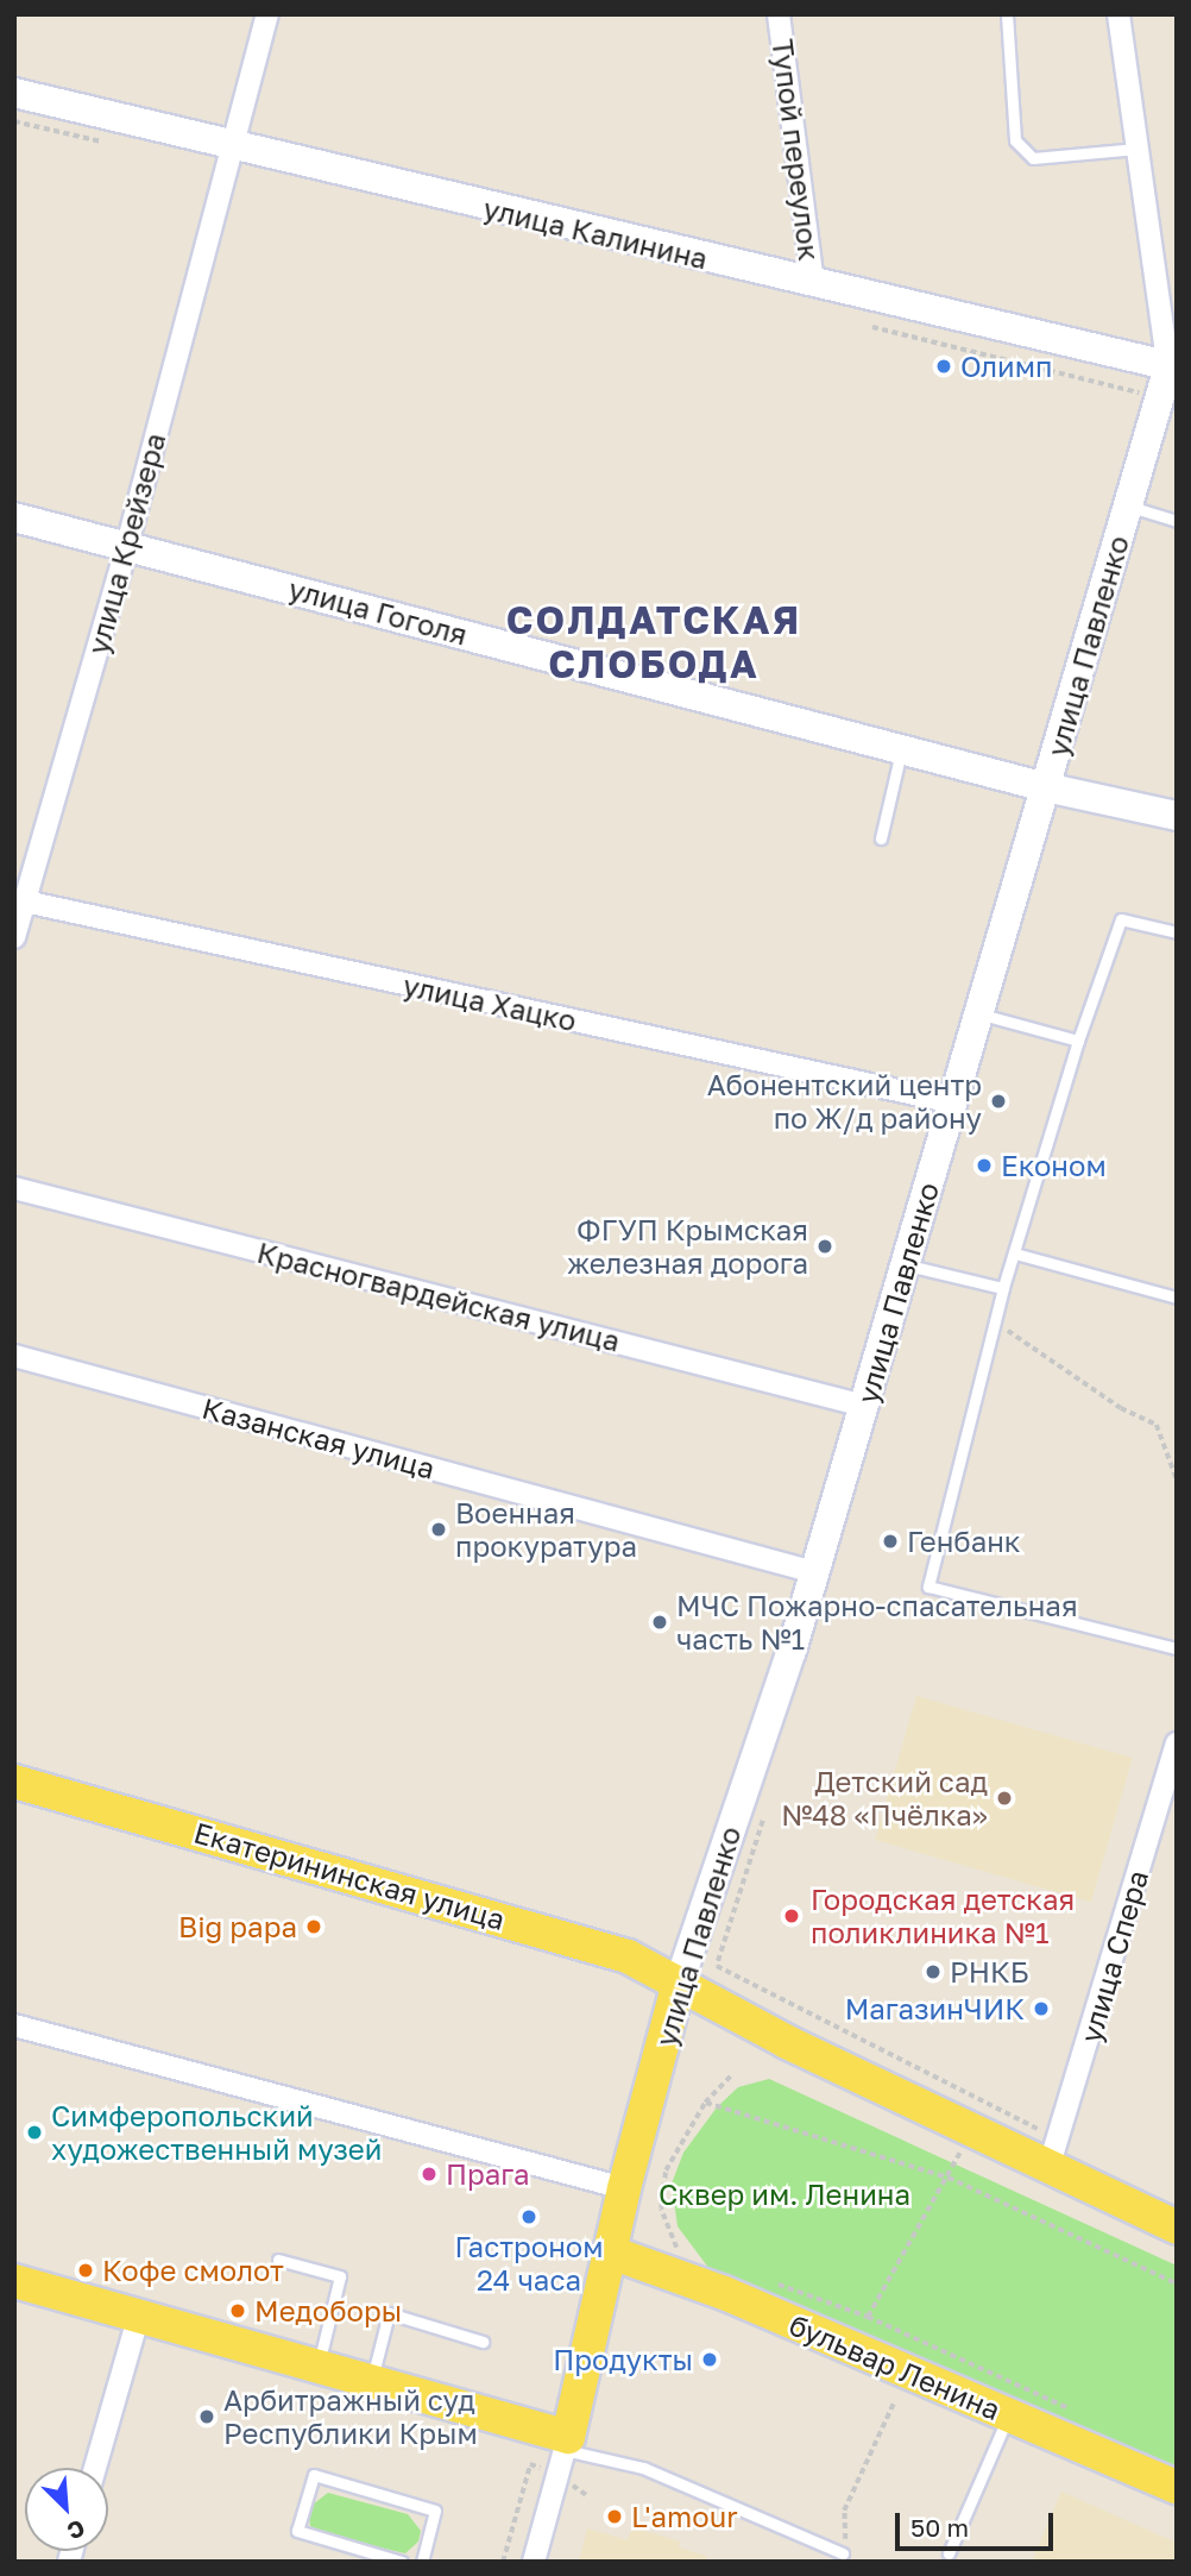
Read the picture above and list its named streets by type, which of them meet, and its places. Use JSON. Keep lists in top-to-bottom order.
{
  "streets": {
    "main road": [
      "улица Калинина",
      "улица Гоголя",
      "улица Павленко",
      "Екатерининская улица",
      "бульвар Ленина"
    ],
    "street": [
      "Тупой переулок",
      "улица Крейзера",
      "улица Хацко",
      "Красногвардейская улица",
      "Казанская улица",
      "улица Спера"
    ]
  },
  "crossings": [
    ["Тупой переулок", "улица Калинина"],
    ["улица Калинина", "улица Крейзера"],
    ["улица Калинина", "улица Павленко"],
    ["улица Крейзера", "улица Гоголя"],
    ["улица Крейзера", "улица Хацко"],
    ["улица Гоголя", "улица Павленко"],
    ["улица Павленко", "улица Хацко"],
    ["улица Павленко", "Красногвардейская улица"],
    ["улица Павленко", "Казанская улица"],
    ["улица Павленко", "Екатерининская улица"],
    ["улица Павленко", "бульвар Ленина"]
  ],
  "districts": ["СОЛДАТСКАЯ СЛОБОДА"],
  "parks": ["Сквер им. Ленина"],
  "places": [
    "Олимп",
    "Абонентский центр по Ж/д району",
    "Економ",
    "ФГУП Крымская железная дорога",
    "Военная прокуратура",
    "Генбанк",
    "МЧС Пожарно-спасательная часть №1",
    "Детский сад №48 «Пчёлка»",
    "Городская детская поликлиника №1",
    "Big papa",
    "РНКБ",
    "МагазинЧИК",
    "Симферопольский художественный музей",
    "Прага",
    "Гастроном 24 часа",
    "Кофе смолот",
    "Медоборы",
    "Продукты",
    "Арбитражный суд Республики Крым",
    "L'amour"
  ],
  "scale_bar": "50 m",
  "north": "bottom right"
}
